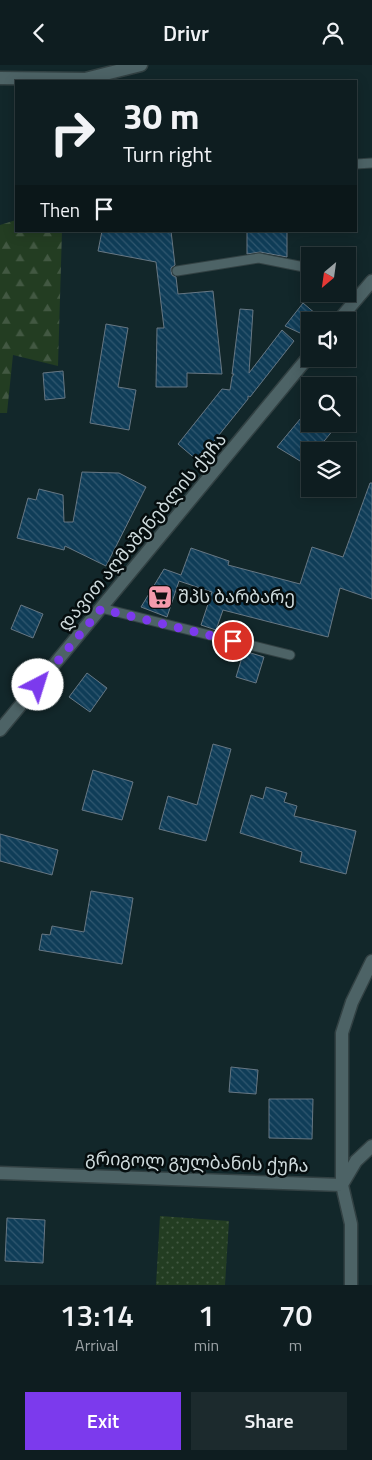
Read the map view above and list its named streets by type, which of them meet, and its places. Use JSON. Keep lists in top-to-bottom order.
{
  "streets": {
    "street": ["დავით აღმაშენებლის ქუჩა", "გრიგოლ გულბანის ქუჩა"]
  },
  "places": {
    "supermarket": ["შპს ბარბარე"]
  },
  "north": "bottom left",
  "page": {
    "header": "Drivr",
    "turn": ["30 m", "Turn right"],
    "then": "Then",
    "eta": [
      "13:14",
      "Arrival",
      "1",
      "min",
      "70",
      "m"
    ],
    "buttons": ["Exit", "Share"]
  }
}
